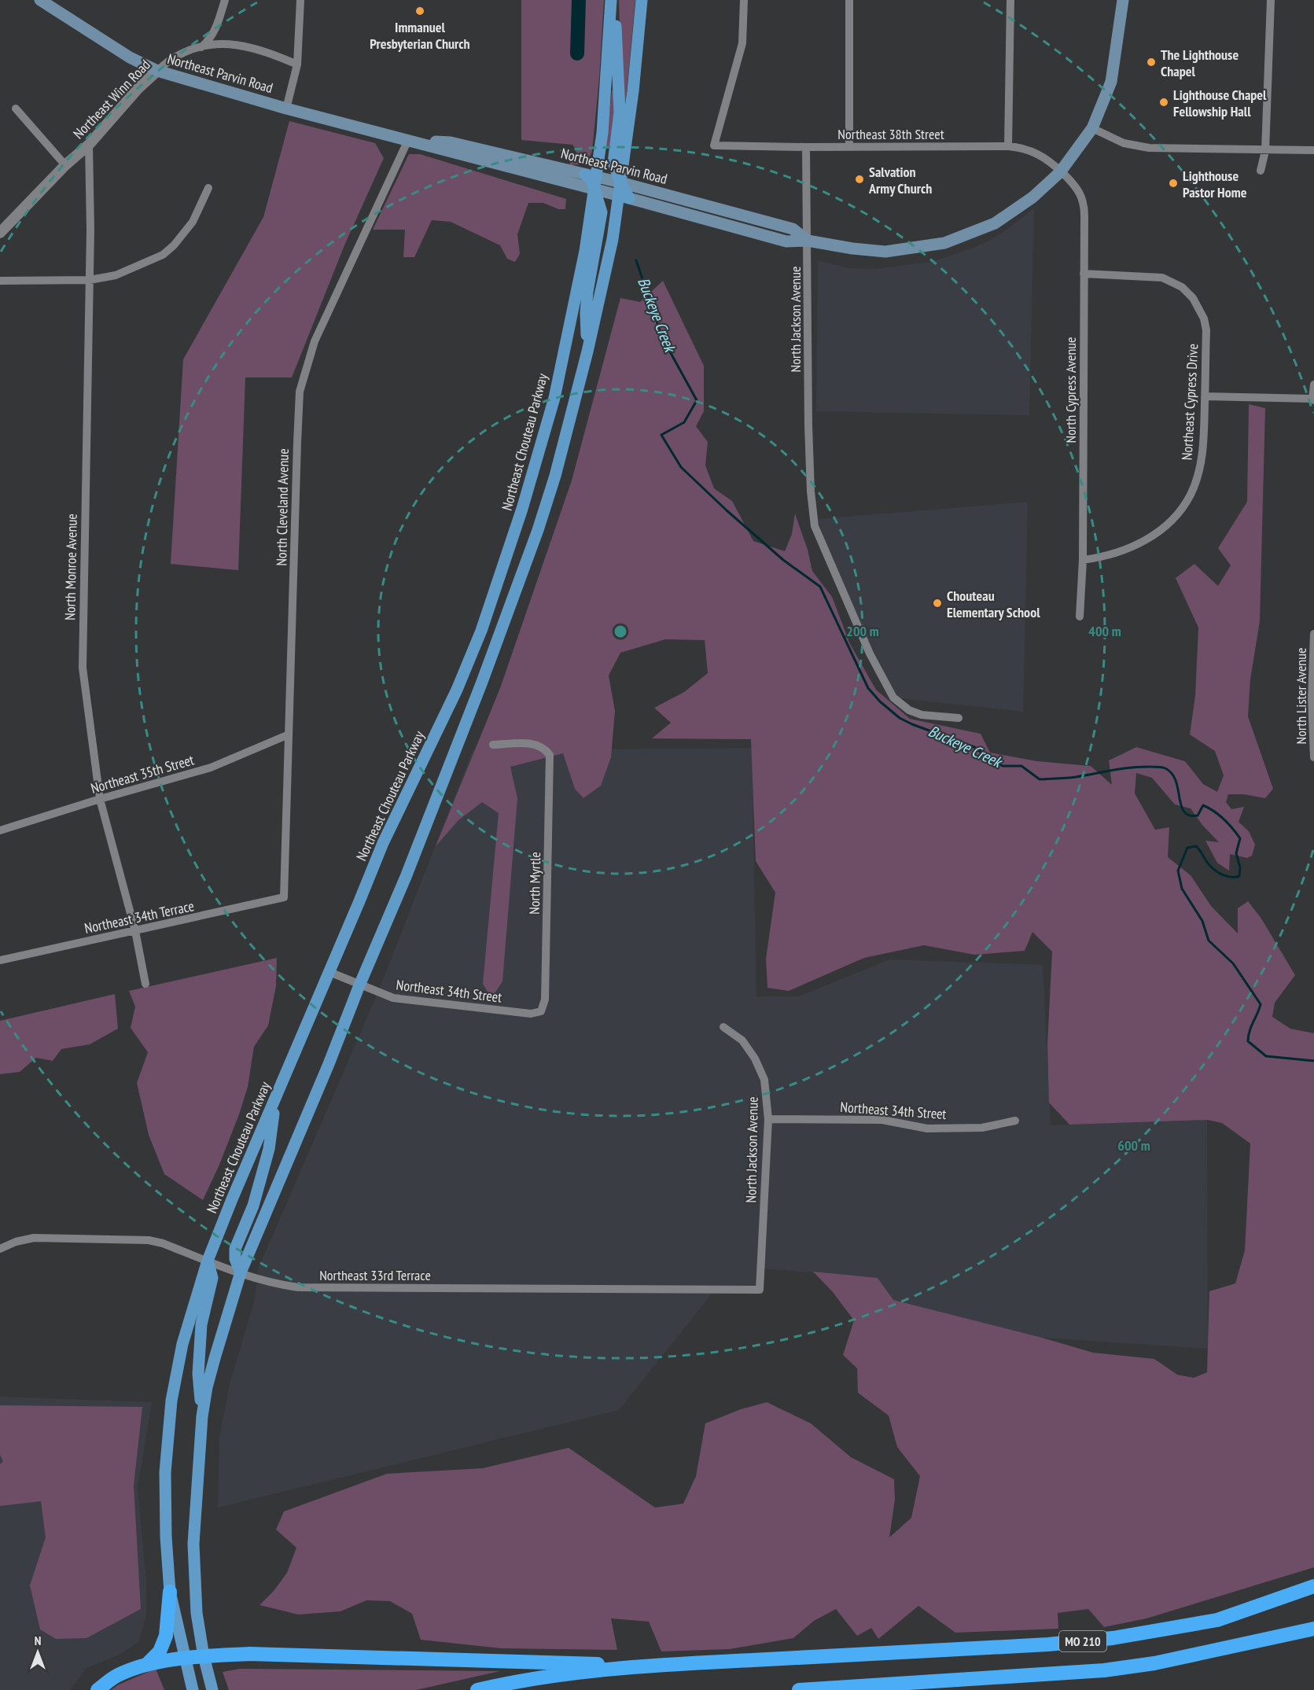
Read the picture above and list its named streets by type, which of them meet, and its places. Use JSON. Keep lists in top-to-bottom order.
{
  "streets": {
    "highway": ["MO 210"],
    "main road": ["Northeast Parvin Road", "Northeast Chouteau Parkway"],
    "street": [
      "Northeast Winn Road",
      "Northeast 38th Street",
      "North Jackson Avenue",
      "North Cypress Avenue",
      "Northeast Cypress Drive",
      "North Cleveland Avenue",
      "North Monroe Avenue",
      "North Lister Avenue",
      "Northeast 35th Street",
      "North Myrtle",
      "Northeast 34th Terrace",
      "Northeast 34th Street",
      "Northeast 33rd Terrace"
    ]
  },
  "crossings": [
    ["Northeast Parvin Road", "Northeast Winn Road"],
    ["Northeast Parvin Road", "Northeast 38th Street"],
    ["Northeast Parvin Road", "North Jackson Avenue"],
    ["Northeast Parvin Road", "North Cypress Avenue"],
    ["Northeast Parvin Road", "Northeast Chouteau Parkway"],
    ["Northeast Parvin Road", "North Cleveland Avenue"],
    ["Northeast Winn Road", "North Monroe Avenue"],
    ["Northeast 38th Street", "North Jackson Avenue"],
    ["Northeast 38th Street", "North Cypress Avenue"],
    ["North Jackson Avenue", "Northeast 34th Street"],
    ["North Jackson Avenue", "Northeast 33rd Terrace"],
    ["North Cypress Avenue", "Northeast Cypress Drive"],
    ["Northeast Chouteau Parkway", "Northeast 34th Street"],
    ["Northeast Chouteau Parkway", "Northeast 33rd Terrace"],
    ["North Cleveland Avenue", "Northeast 35th Street"],
    ["North Cleveland Avenue", "Northeast 34th Terrace"],
    ["North Monroe Avenue", "Northeast 35th Street"],
    ["North Monroe Avenue", "Northeast 34th Terrace"],
    ["North Myrtle", "Northeast 34th Street"]
  ],
  "water": ["Buckeye Creek"],
  "places": [
    "Immanuel Presbyterian Church",
    "The Lighthouse Chapel",
    "Lighthouse Chapel Fellowship Hall",
    "Salvation Army Church",
    "Lighthouse Pastor Home",
    "Chouteau Elementary School"
  ],
  "north": "top",
  "rings": ["200 m", "400 m", "600 m"]
}
